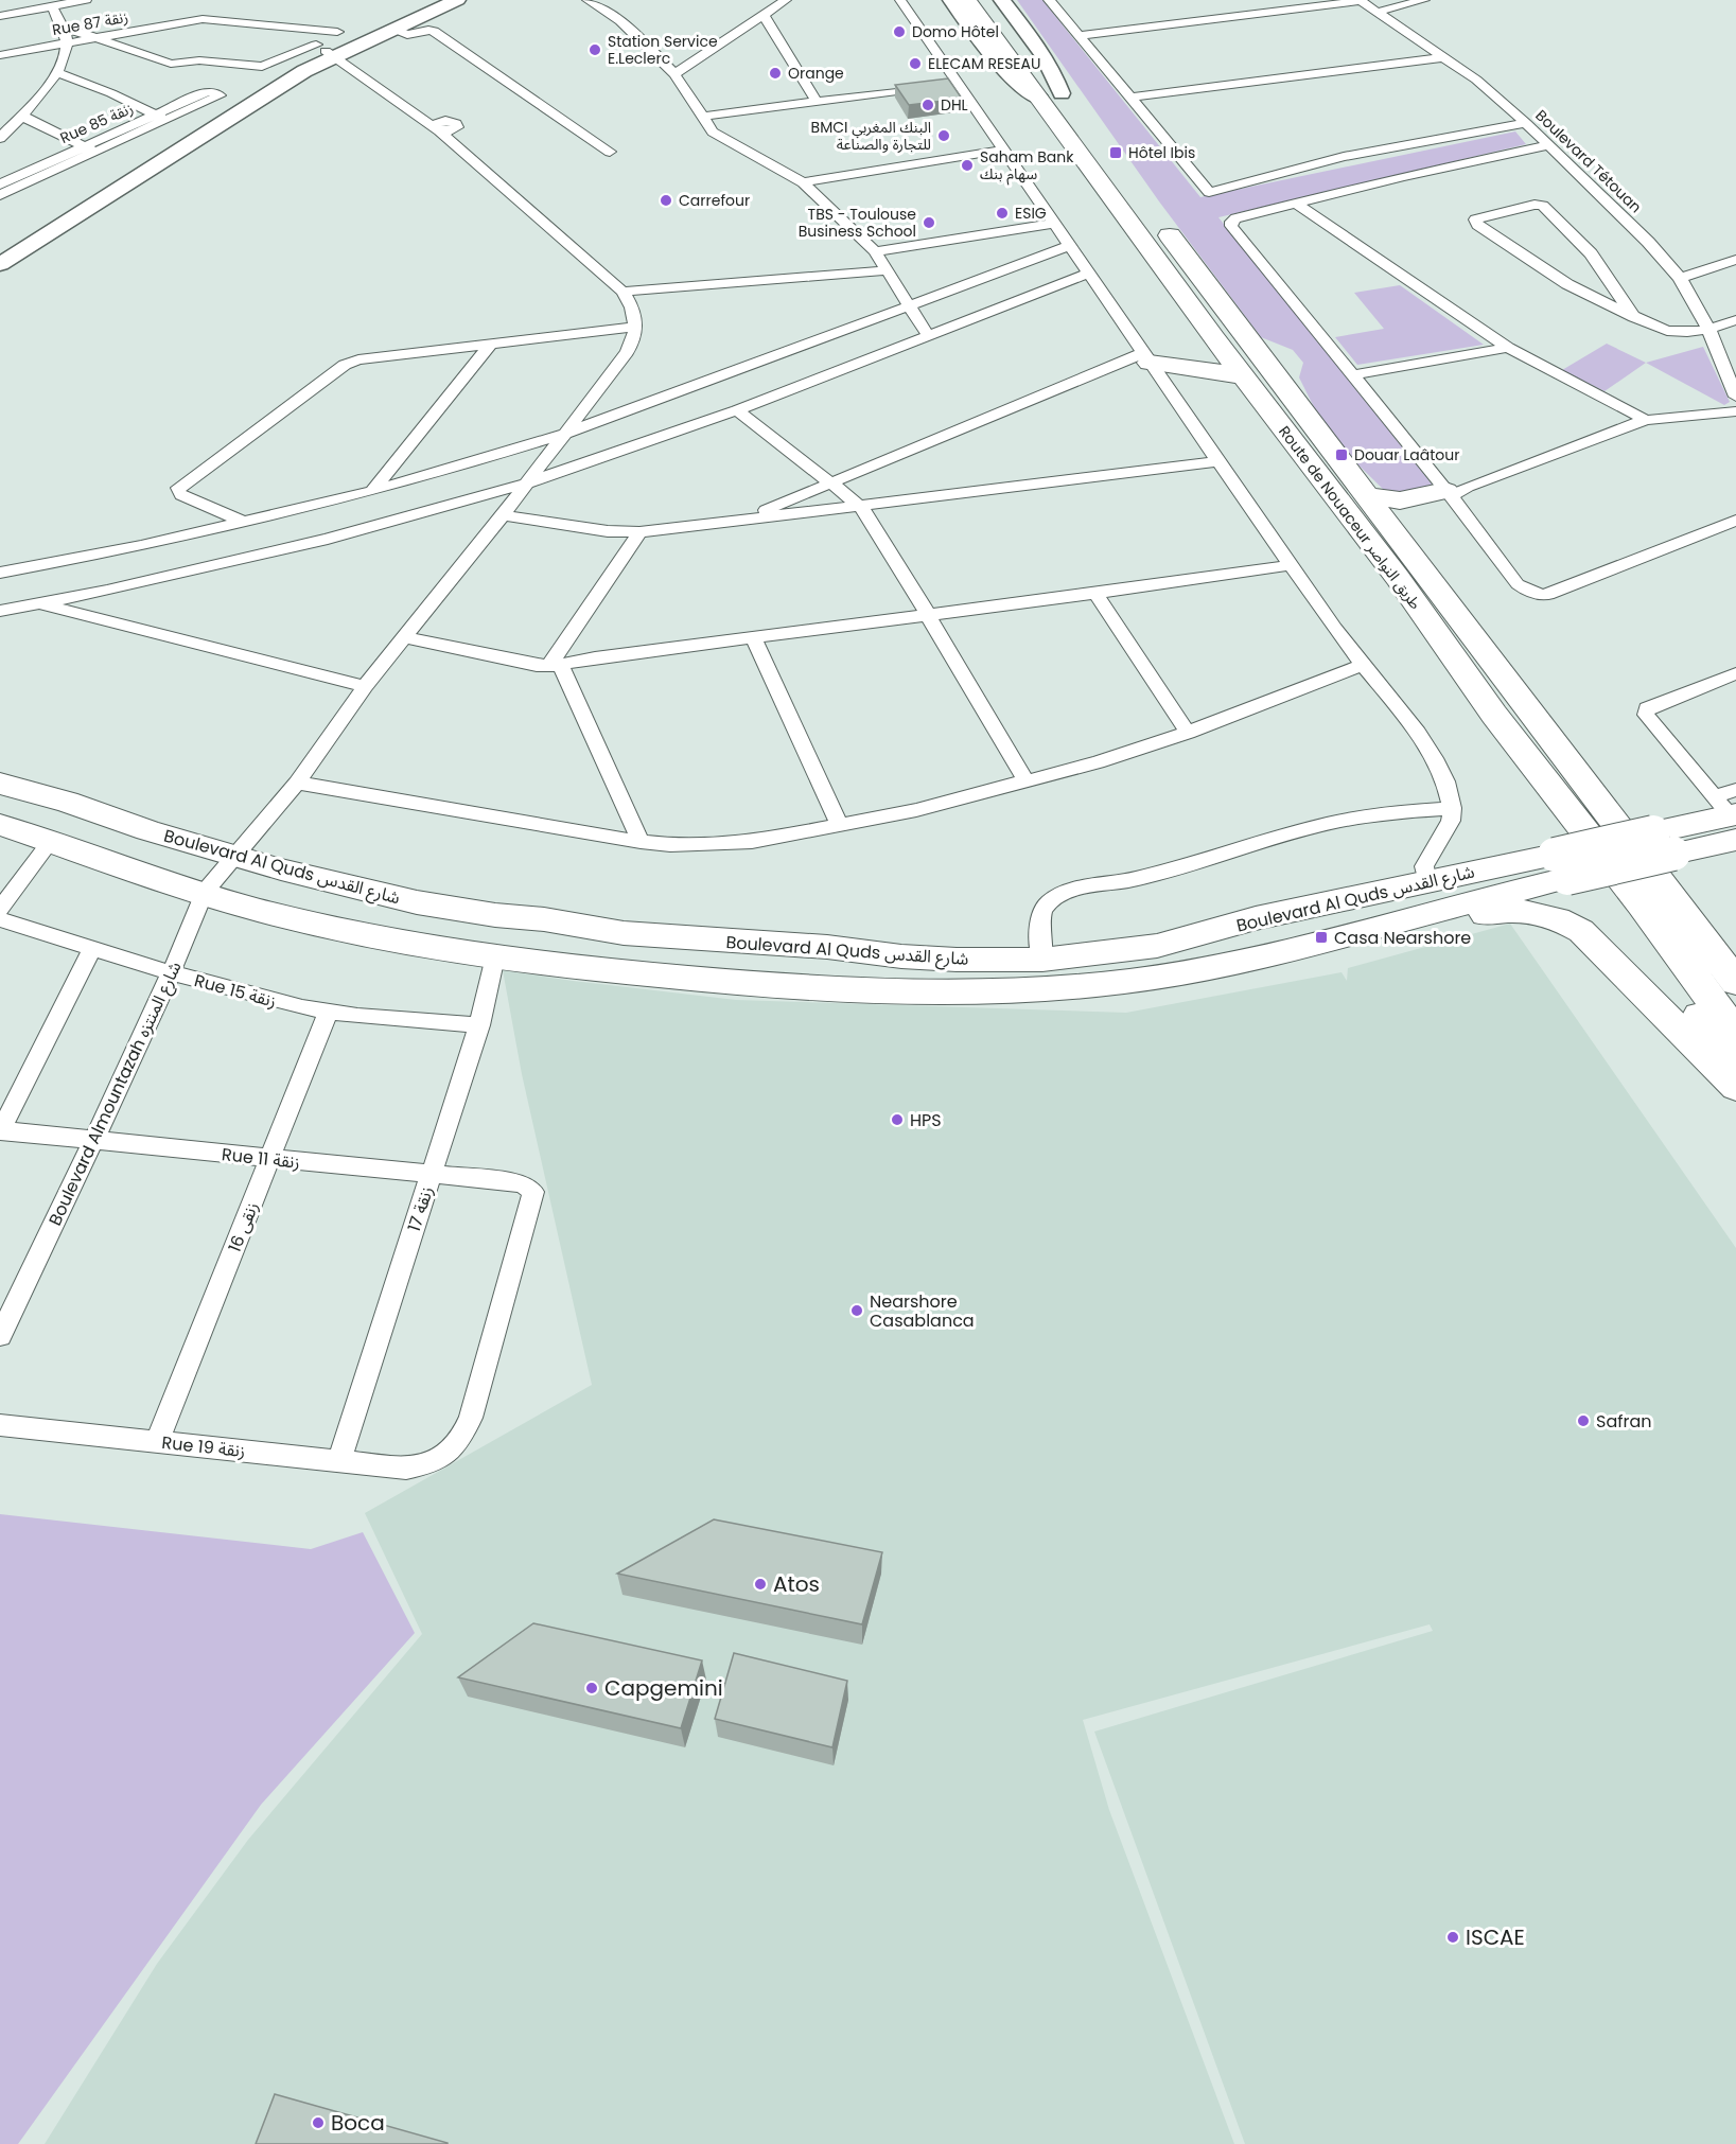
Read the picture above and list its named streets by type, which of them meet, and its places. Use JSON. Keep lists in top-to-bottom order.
{
  "streets": {
    "highway": ["Route de Nouaceur طريق النواصر"],
    "main road": ["Boulevard Al Quds شارع القدس"],
    "street": [
      "Rue 87 زنقة",
      "Rue 85 زنقة",
      "Boulevard Tétouan",
      "Rue 15 زنقة",
      "Boulevard Almountazah شارع المنتزه",
      "Rue 11 زنقة",
      "زنقة 17",
      "زنقى 16",
      "Rue 19 زنقة"
    ]
  },
  "crossings": [
    ["Boulevard Al Quds شارع القدس", "Boulevard Almountazah شارع المنتزه"],
    ["Boulevard Al Quds شارع القدس", "زنقة 17"],
    ["Rue 15 زنقة", "Boulevard Almountazah شارع المنتزه"],
    ["Rue 15 زنقة", "زنقة 17"],
    ["Rue 15 زنقة", "زنقى 16"],
    ["Boulevard Almountazah شارع المنتزه", "Rue 11 زنقة"],
    ["Rue 11 زنقة", "زنقة 17"],
    ["Rue 11 زنقة", "زنقى 16"],
    ["Rue 11 زنقة", "Rue 19 زنقة"],
    ["زنقة 17", "Rue 19 زنقة"],
    ["زنقى 16", "Rue 19 زنقة"]
  ],
  "places": {
    "other": [
      "Domo Hôtel",
      "Station Service E.Leclerc",
      "ELECAM RESEAU",
      "Orange",
      "DHL",
      "BMCI البنك المغربي للتجارة والصناعة",
      "Saham Bank سهام بنك",
      "Carrefour",
      "ESIG",
      "TBS - Toulouse Business School",
      "HPS",
      "Nearshore Casablanca",
      "Safran",
      "Atos",
      "Capgemini",
      "ISCAE",
      "Boca"
    ],
    "transit": ["Hôtel Ibis", "Douar Laâtour", "Casa Nearshore"]
  }
}
